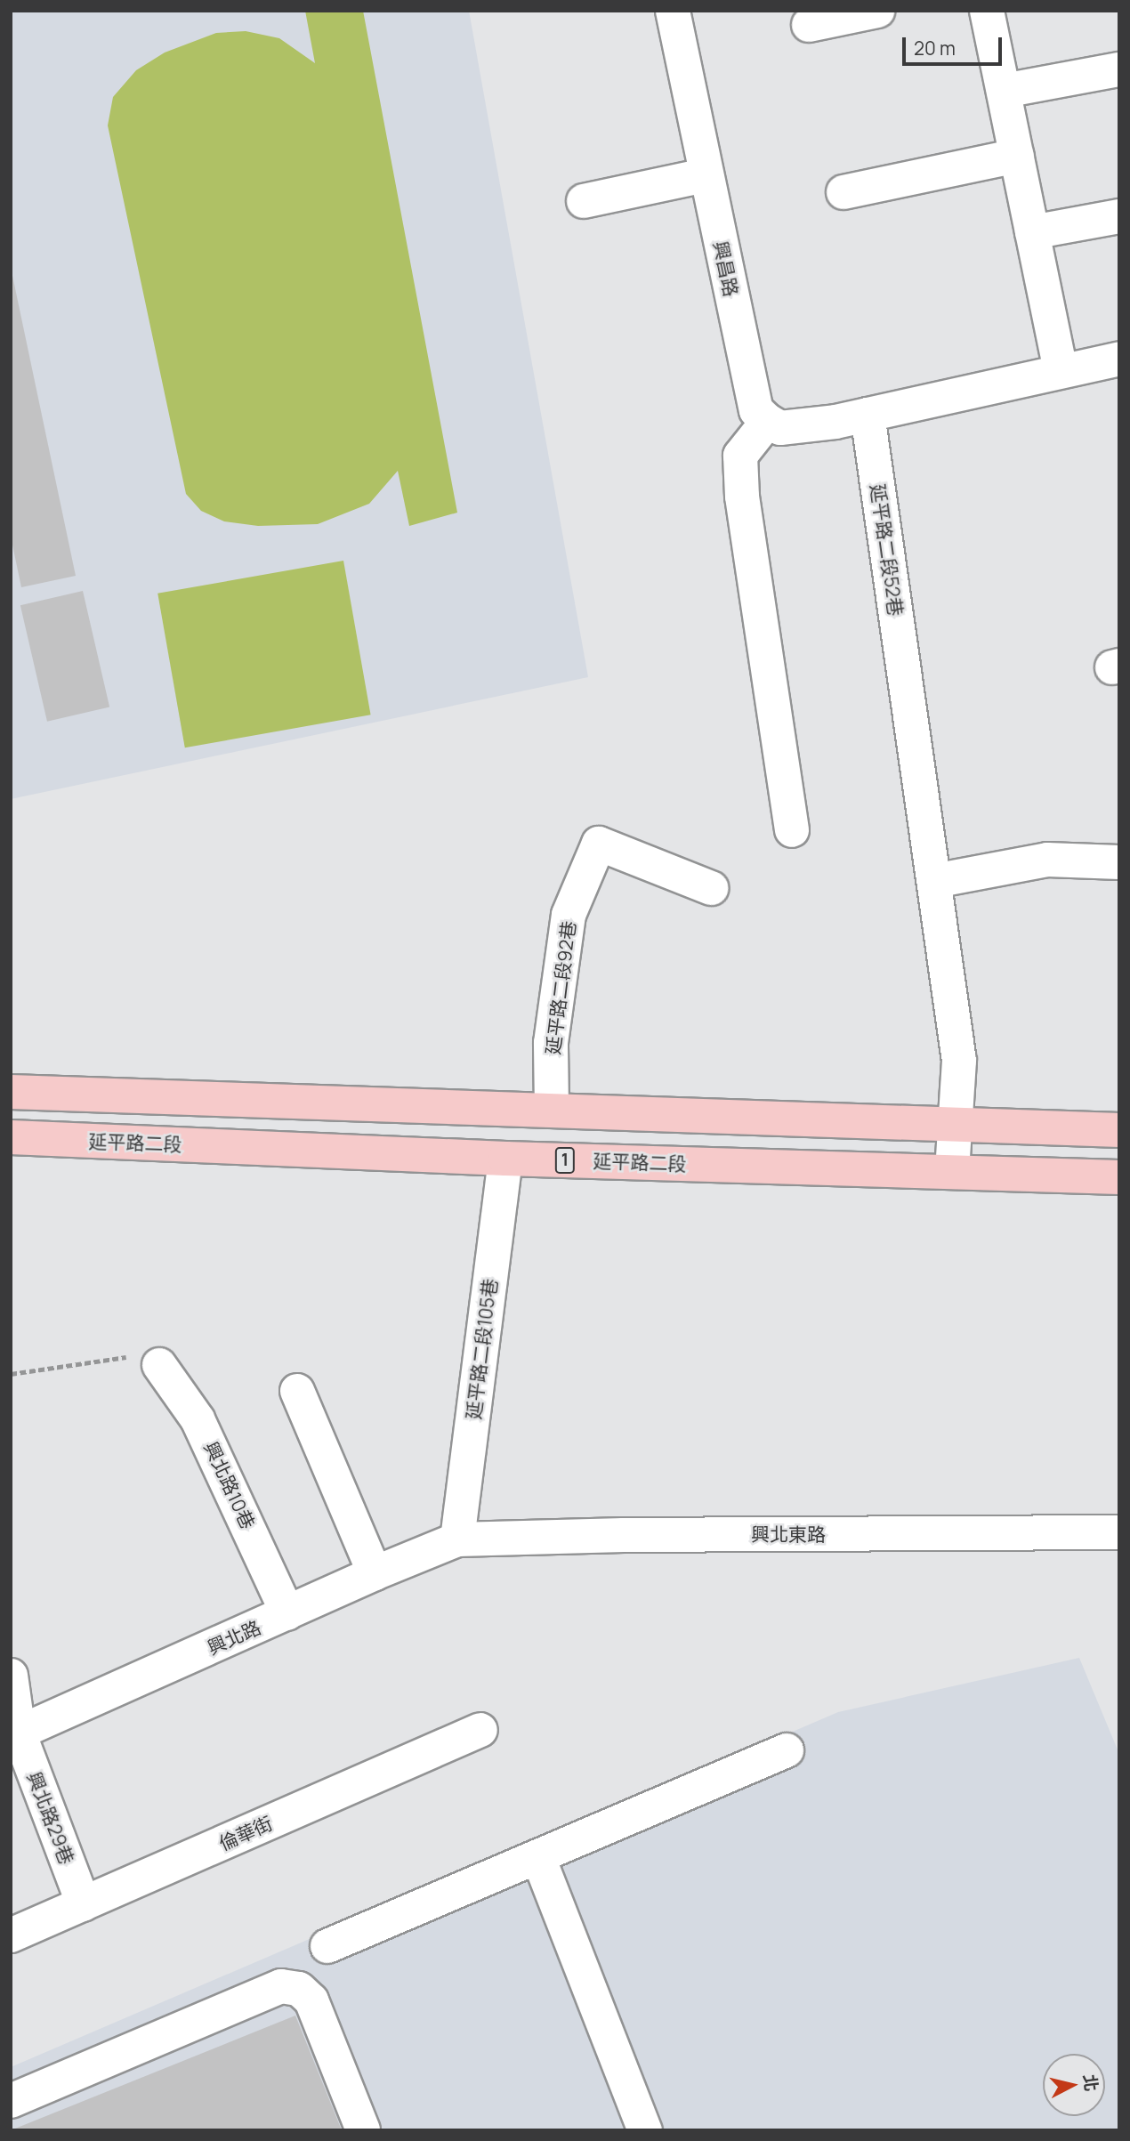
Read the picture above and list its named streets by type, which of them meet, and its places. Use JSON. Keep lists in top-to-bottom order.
{
  "streets": {
    "main road": ["延平路二段", "1"],
    "street": [
      "興昌路",
      "延平路二段52巷",
      "延平路二段92巷",
      "延平路二段105巷",
      "興北路10巷",
      "興北東路",
      "興北路",
      "興北路29巷",
      "倫華街"
    ]
  },
  "crossings": [
    ["延平路二段52巷", "延平路二段"],
    ["延平路二段", "延平路二段105巷"],
    ["延平路二段105巷", "興北東路"],
    ["延平路二段105巷", "興北路"],
    ["興北路10巷", "興北路"],
    ["興北東路", "興北路"],
    ["興北路", "興北路29巷"],
    ["興北路29巷", "倫華街"]
  ],
  "scale_bar": "20 m",
  "north": "right"
}
